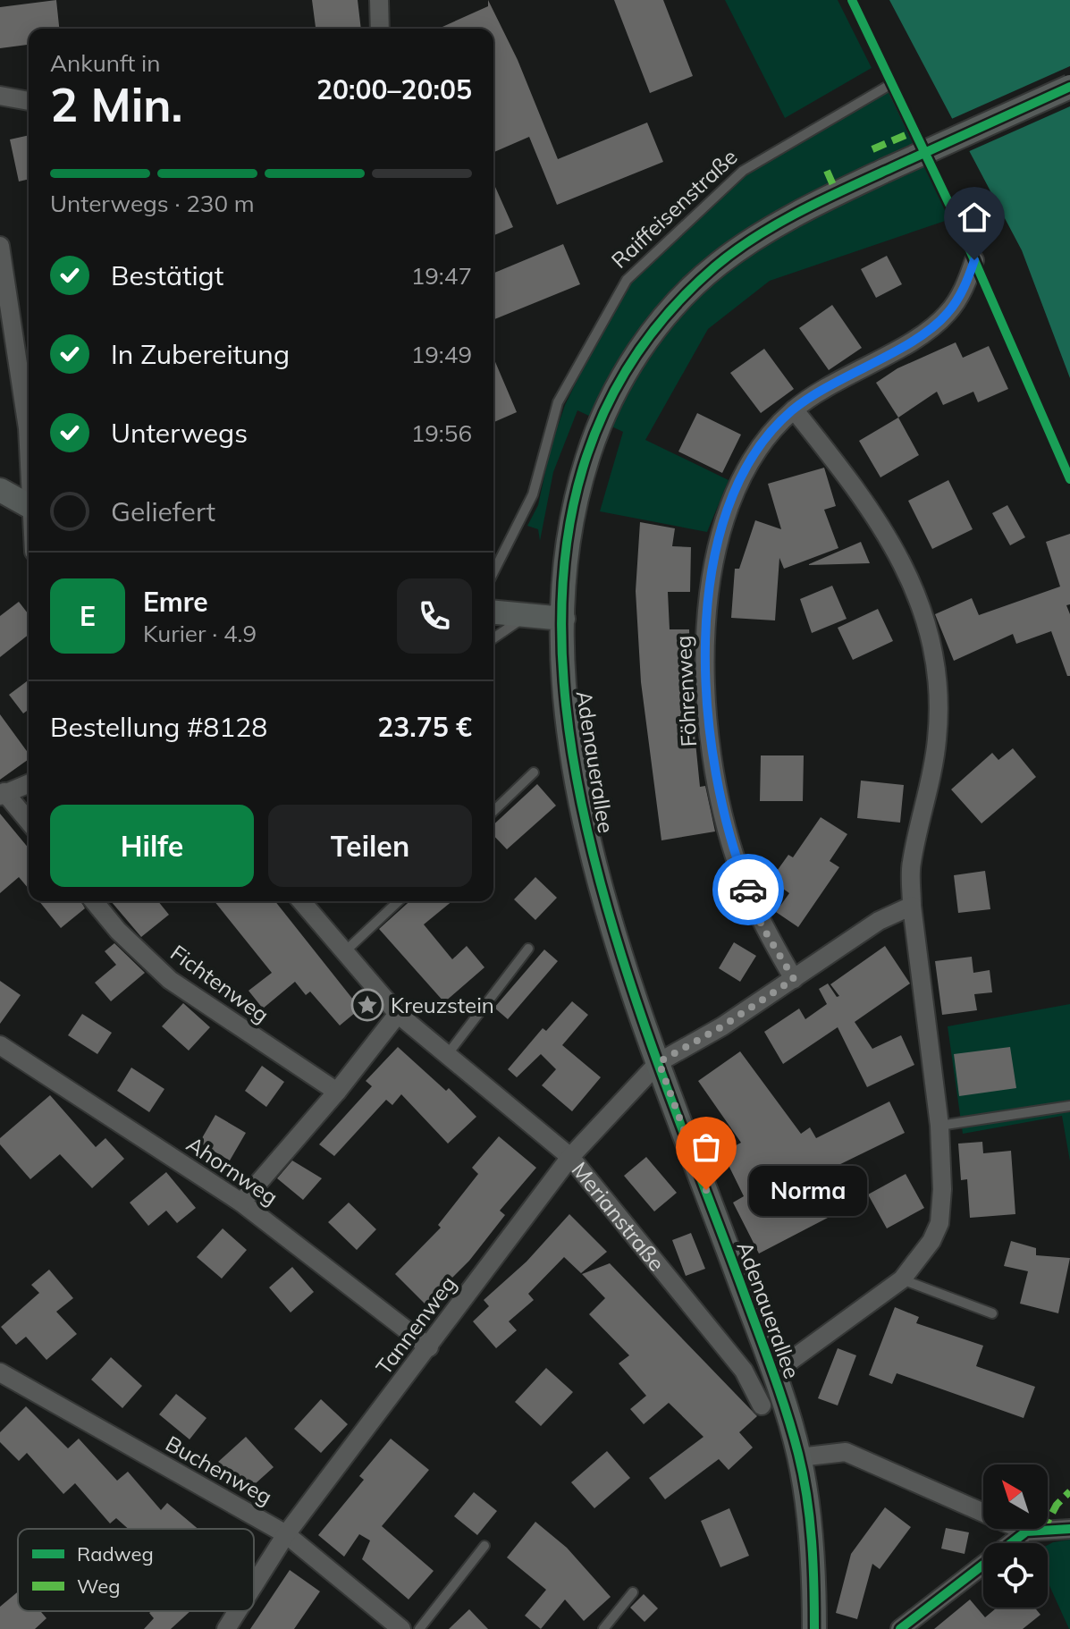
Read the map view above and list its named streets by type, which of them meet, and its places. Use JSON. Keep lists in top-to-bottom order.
{
  "streets": {
    "main road": ["Adenauerallee"],
    "street": [
      "Föhrenweg",
      "Fichtenweg",
      "Ahornweg",
      "Merianstraße",
      "Tannenweg",
      "Buchenweg"
    ],
    "lane": ["Raiffeisenstraße"]
  },
  "crossings": [
    ["Raiffeisenstraße", "Föhrenweg"],
    ["Adenauerallee", "Tannenweg"],
    ["Ahornweg", "Tannenweg"],
    ["Merianstraße", "Tannenweg"],
    ["Tannenweg", "Buchenweg"]
  ],
  "places": {
    "place": ["Kreuzstein"],
    "other": ["Norma"]
  },
  "legend": ["Radweg", "Weg"],
  "north": "top left",
  "page": {
    "heading": ["2 Min.", "Ankunft in", "20:00–20:05"],
    "panel": [
      "Emre",
      "Kurier · 4.9",
      "Bestellung #8128",
      "23.75 €"
    ],
    "bar": "Unterwegs · 230 m",
    "list": [
      ["Bestätigt", "19:47"],
      ["In Zubereitung", "19:49"],
      ["Unterwegs", "19:56"],
      "Geliefert"
    ],
    "round": "E",
    "buttons": ["Hilfe", "Teilen"],
    "bubble": "Norma"
  }
}
